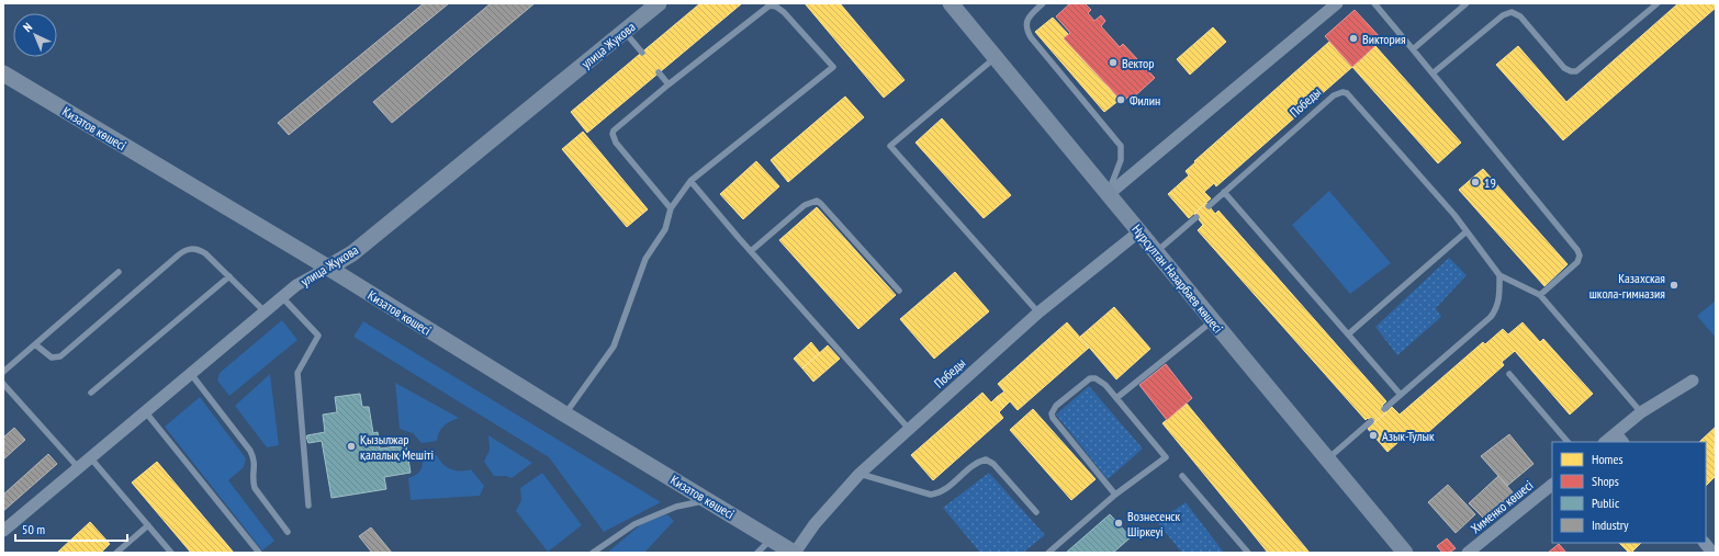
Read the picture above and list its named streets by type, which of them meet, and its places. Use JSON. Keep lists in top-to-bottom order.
{
  "streets": {
    "main road": ["улица Жукова", "Кизатов көшесі", "Нұрсұлтан Назарбаев көшесі"],
    "street": ["Победы", "Хименко көшесі"]
  },
  "crossings": [
    ["улица Жукова", "Кизатов көшесі"],
    ["Победы", "Кизатов көшесі"],
    ["Победы", "Нұрсұлтан Назарбаев көшесі"]
  ],
  "places": [
    "Виктория",
    "Вектор",
    "Филин",
    "19",
    "Казахская школа-гимназия",
    "Азык-Тулык",
    "Қызылжар қалалық Мешіті",
    "Вознесенск Шіркеуі"
  ],
  "legend": [
    "Homes",
    "Shops",
    "Public",
    "Industry"
  ],
  "scale_bar": "50 m",
  "north": "top left"
}
